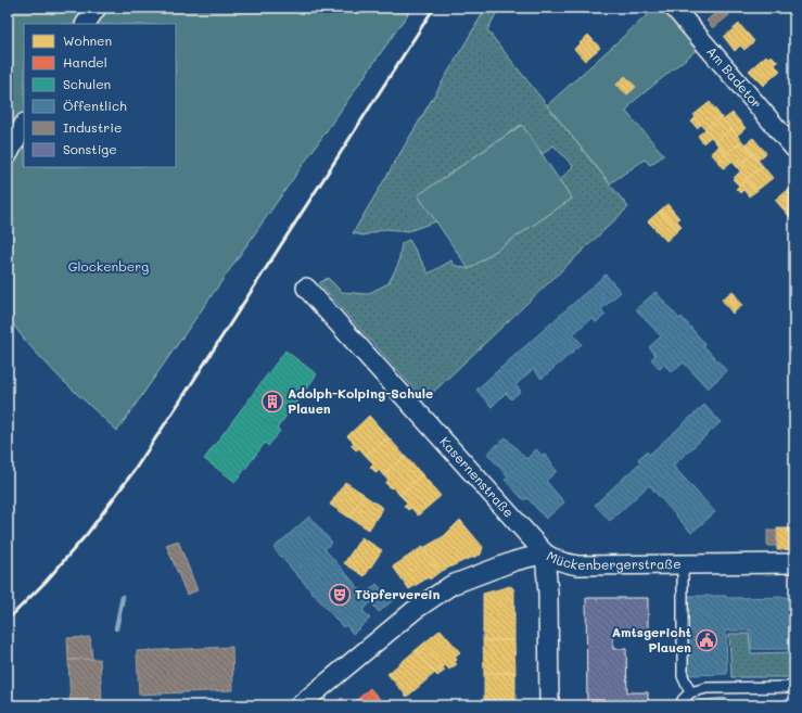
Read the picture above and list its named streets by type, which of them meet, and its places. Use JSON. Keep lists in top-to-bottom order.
{
  "streets": {
    "street": ["Am Badetor", "Kasernenstraße", "Mückenbergerstraße"]
  },
  "crossings": [
    ["Kasernenstraße", "Mückenbergerstraße"]
  ],
  "parks": ["Glockenberg"],
  "places": {
    "building": ["Adolph-Kolping-Schule Plauen"],
    "theatre": ["Töpferverein"],
    "public building": ["Amtsgericht Plauen"]
  },
  "legend": [
    "Wohnen",
    "Handel",
    "Schulen",
    "Öffentlich",
    "Industrie",
    "Sonstige"
  ]
}
